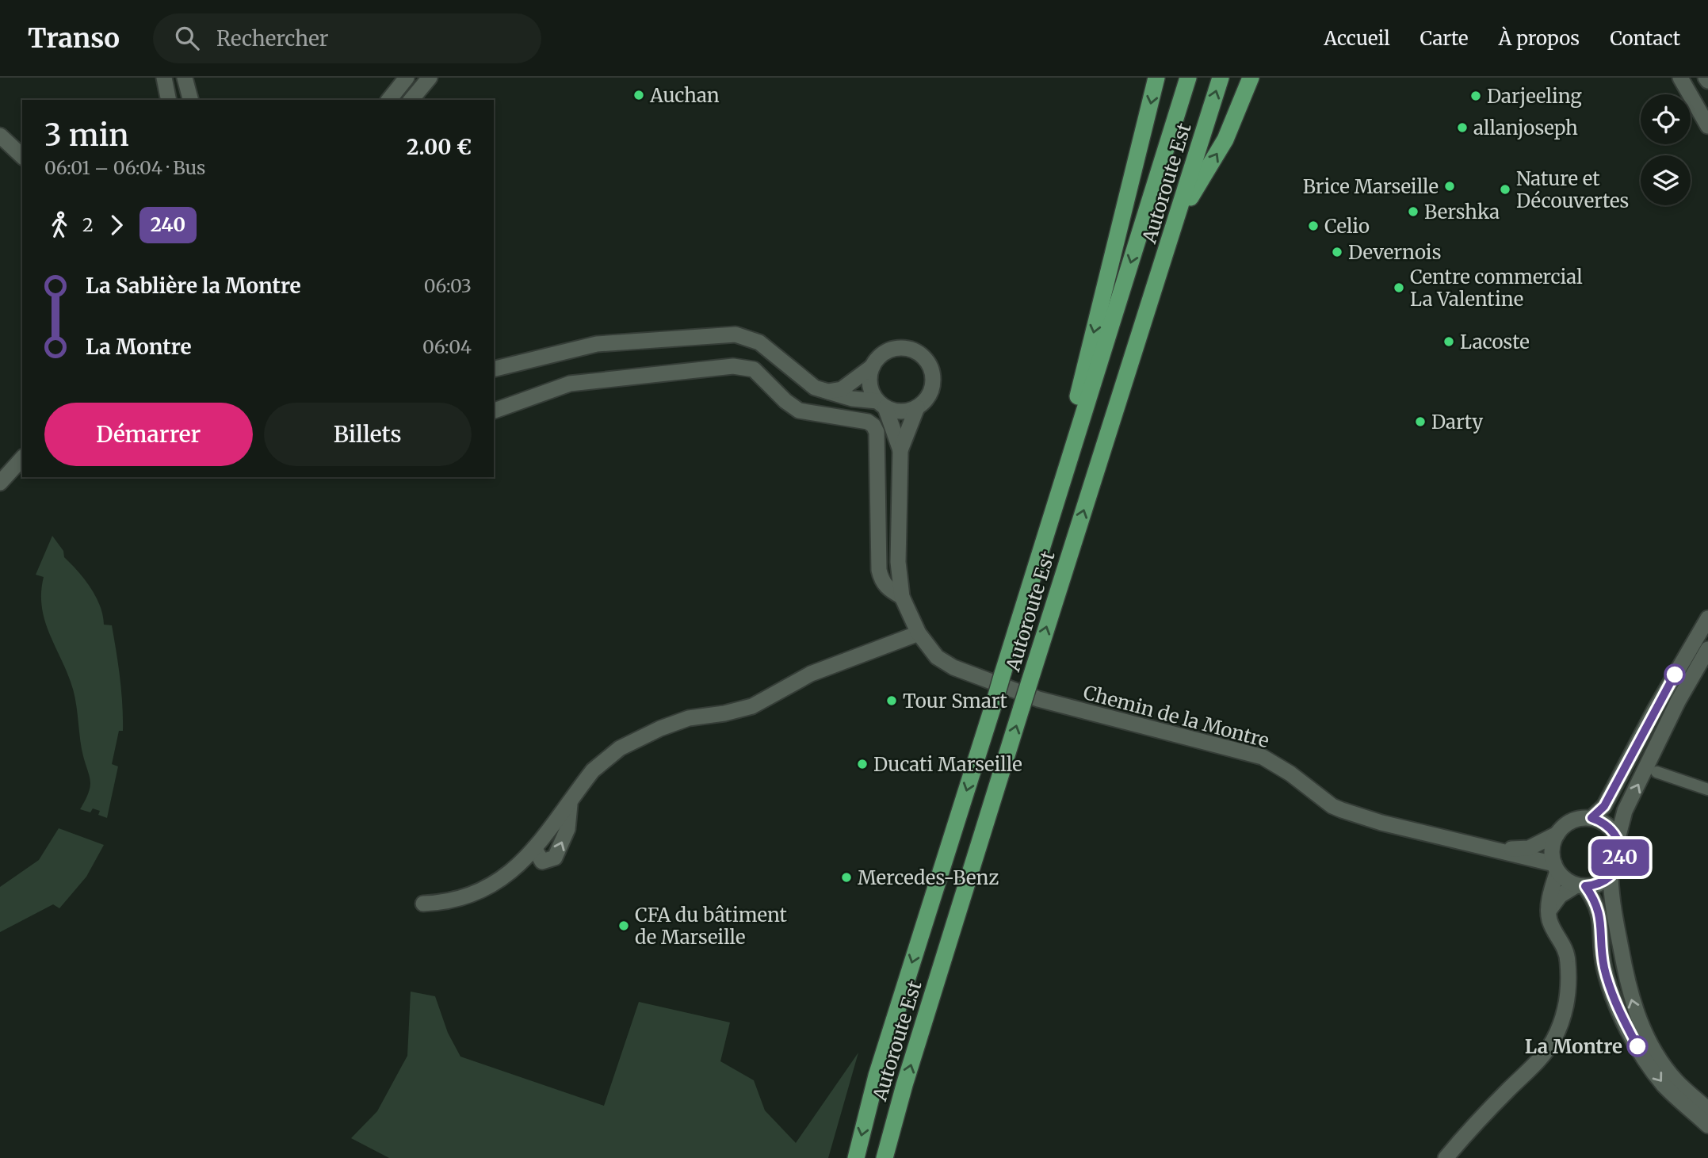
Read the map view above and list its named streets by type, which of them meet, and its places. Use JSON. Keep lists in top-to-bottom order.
{
  "streets": {
    "highway": ["Autoroute Est"],
    "street": ["Chemin de la Montre"]
  },
  "places": [
    "Auchan",
    "Darjeeling",
    "allanjoseph",
    "Brice Marseille",
    "Nature et Découvertes",
    "Bershka",
    "Celio",
    "Devernois",
    "Centre commercial La Valentine",
    "Lacoste",
    "Darty",
    "Tour Smart",
    "Ducati Marseille",
    "Mercedes-Benz",
    "CFA du bâtiment de Marseille",
    "La Montre"
  ],
  "lines": ["bus line 240"],
  "page": {
    "header": "Transo",
    "search": "Rechercher",
    "nav": [
      "Accueil",
      "Carte",
      "À propos",
      "Contact"
    ],
    "on_map": "240",
    "heading": ["3 min", "06:01 – 06:04 · Bus", "2.00 €"],
    "legs": ["2", "240"],
    "list": [
      {
        "name": "La Sablière la Montre",
        "value": "06:03"
      },
      {
        "name": "La Montre",
        "value": "06:04"
      }
    ],
    "buttons": ["Démarrer", "Billets"]
  }
}
